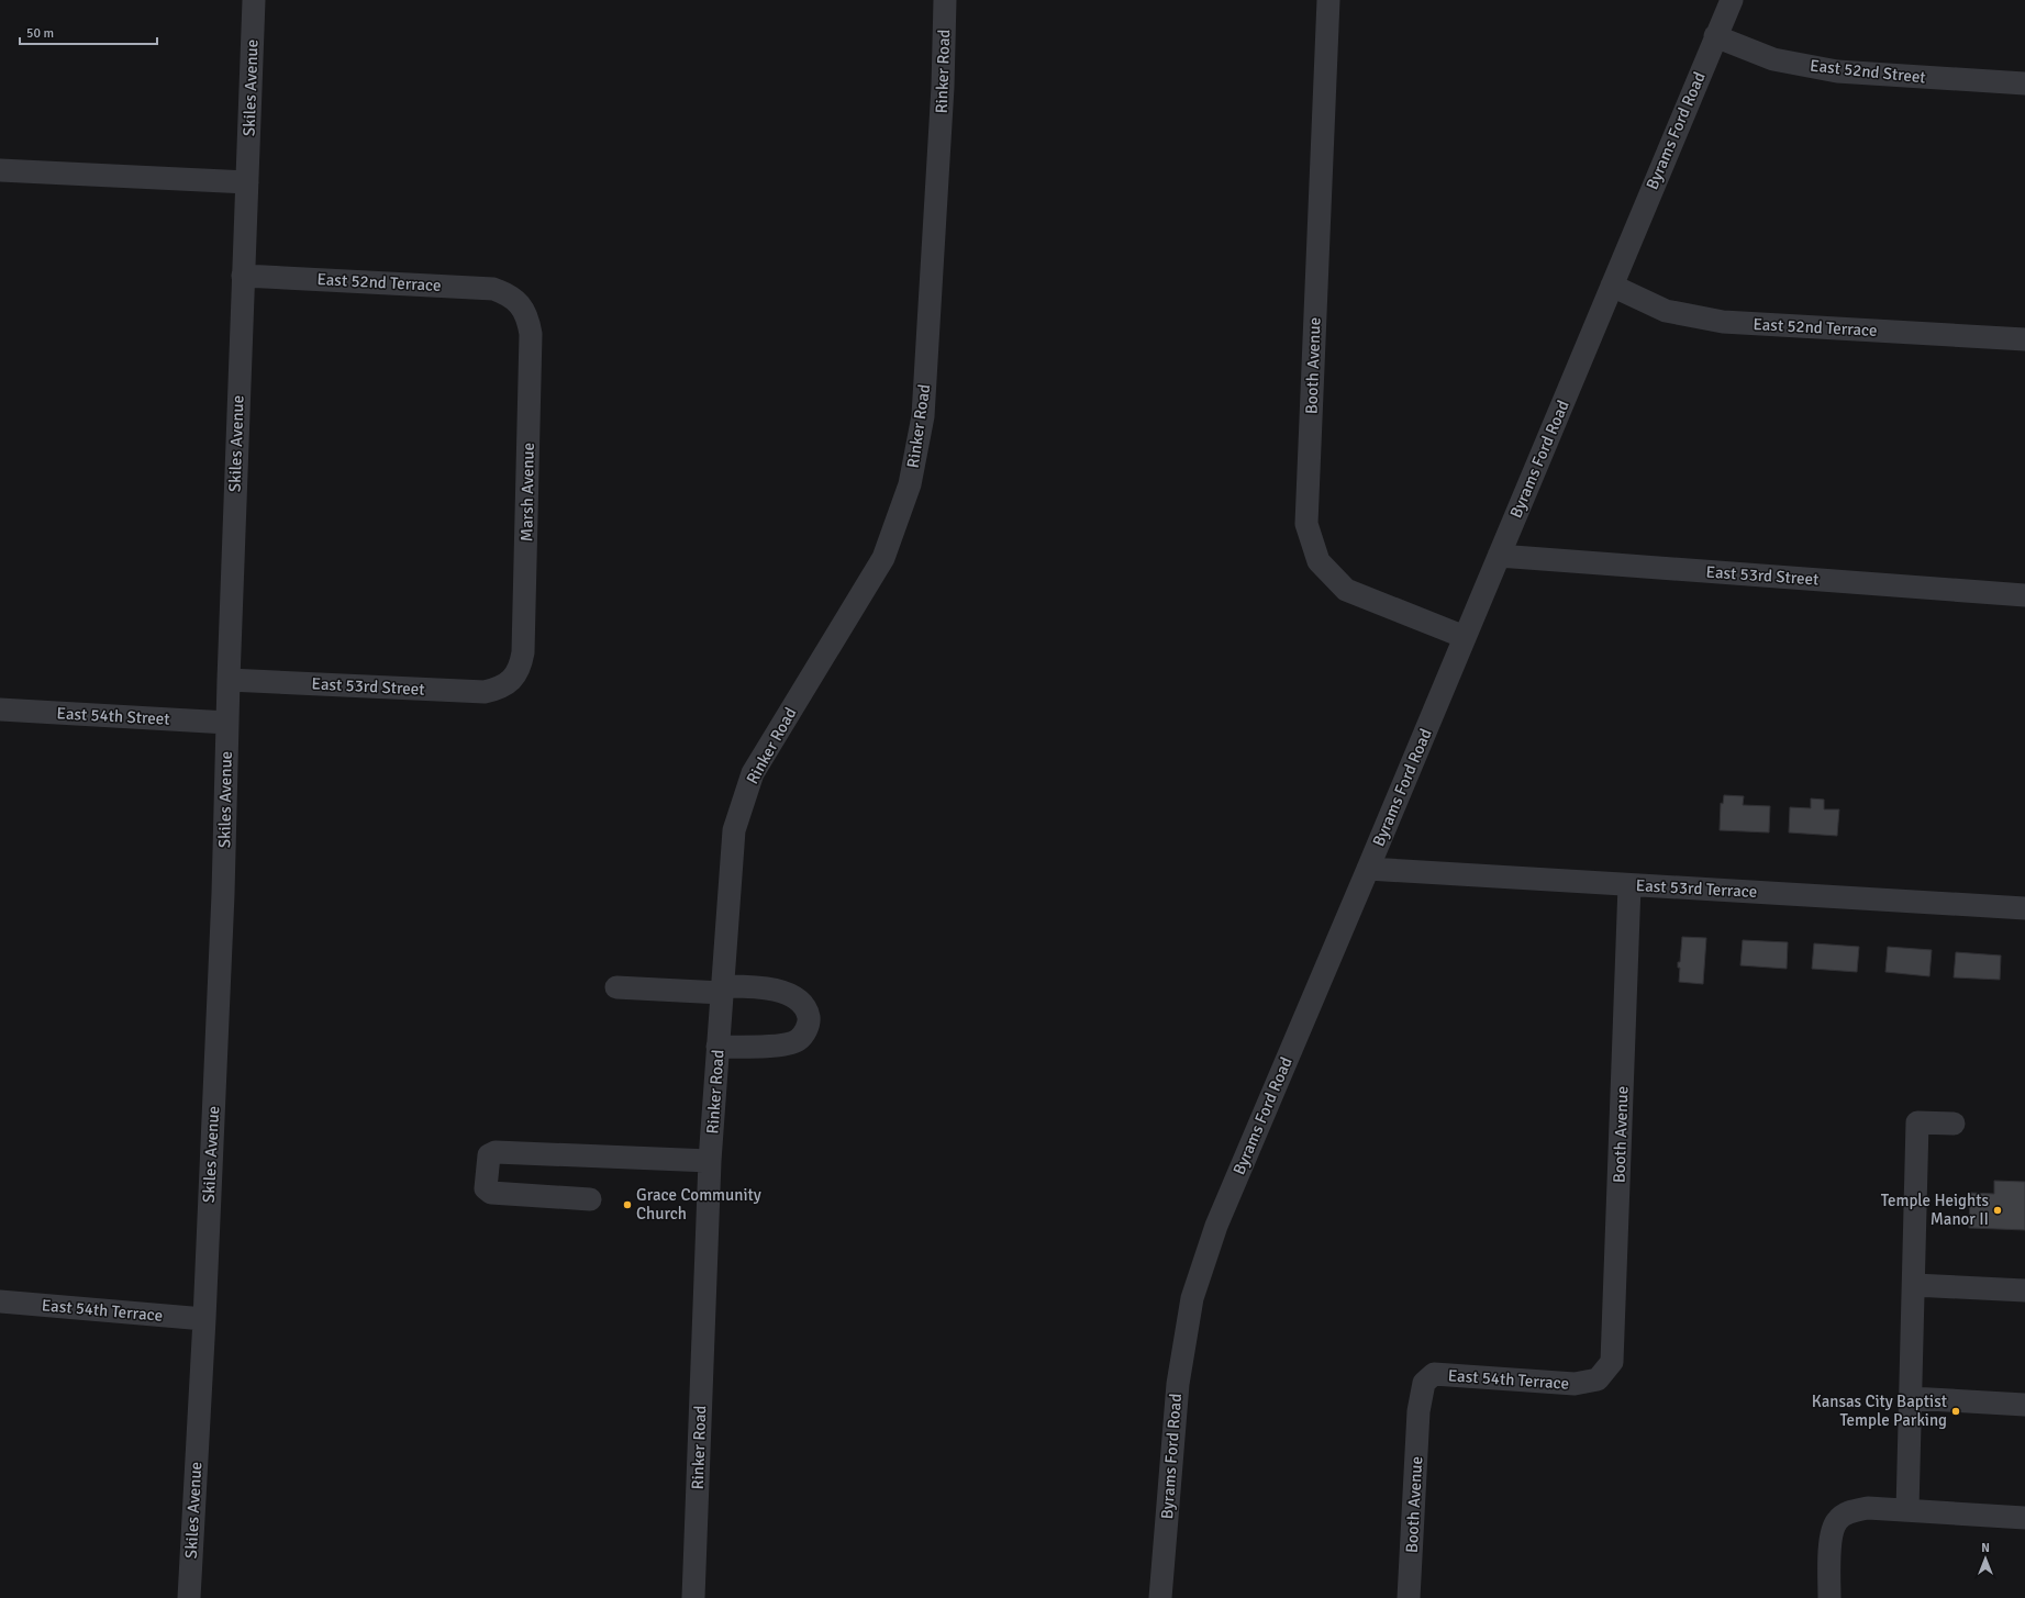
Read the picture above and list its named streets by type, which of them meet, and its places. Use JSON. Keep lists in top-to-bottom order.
{
  "streets": {
    "street": [
      "Rinker Road",
      "East 52nd Street",
      "Skiles Avenue",
      "Byrams Ford Road",
      "East 52nd Terrace",
      "Booth Avenue",
      "Marsh Avenue",
      "East 53rd Street",
      "East 54th Street",
      "East 53rd Terrace",
      "East 54th Terrace"
    ]
  },
  "crossings": [
    ["East 52nd Street", "Byrams Ford Road"],
    ["Skiles Avenue", "East 52nd Terrace"],
    ["Skiles Avenue", "East 53rd Street"],
    ["Skiles Avenue", "East 54th Street"],
    ["Skiles Avenue", "East 54th Terrace"],
    ["Byrams Ford Road", "East 52nd Terrace"],
    ["Byrams Ford Road", "Booth Avenue"],
    ["Byrams Ford Road", "East 53rd Street"],
    ["Byrams Ford Road", "East 53rd Terrace"],
    ["East 52nd Terrace", "Marsh Avenue"],
    ["Booth Avenue", "East 53rd Terrace"],
    ["Booth Avenue", "East 54th Terrace"],
    ["Marsh Avenue", "East 53rd Street"]
  ],
  "places": ["Grace Community Church", "Temple Heights Manor II", "Kansas City Baptist Temple Parking"],
  "scale_bar": "50 m",
  "north": "top"
}
